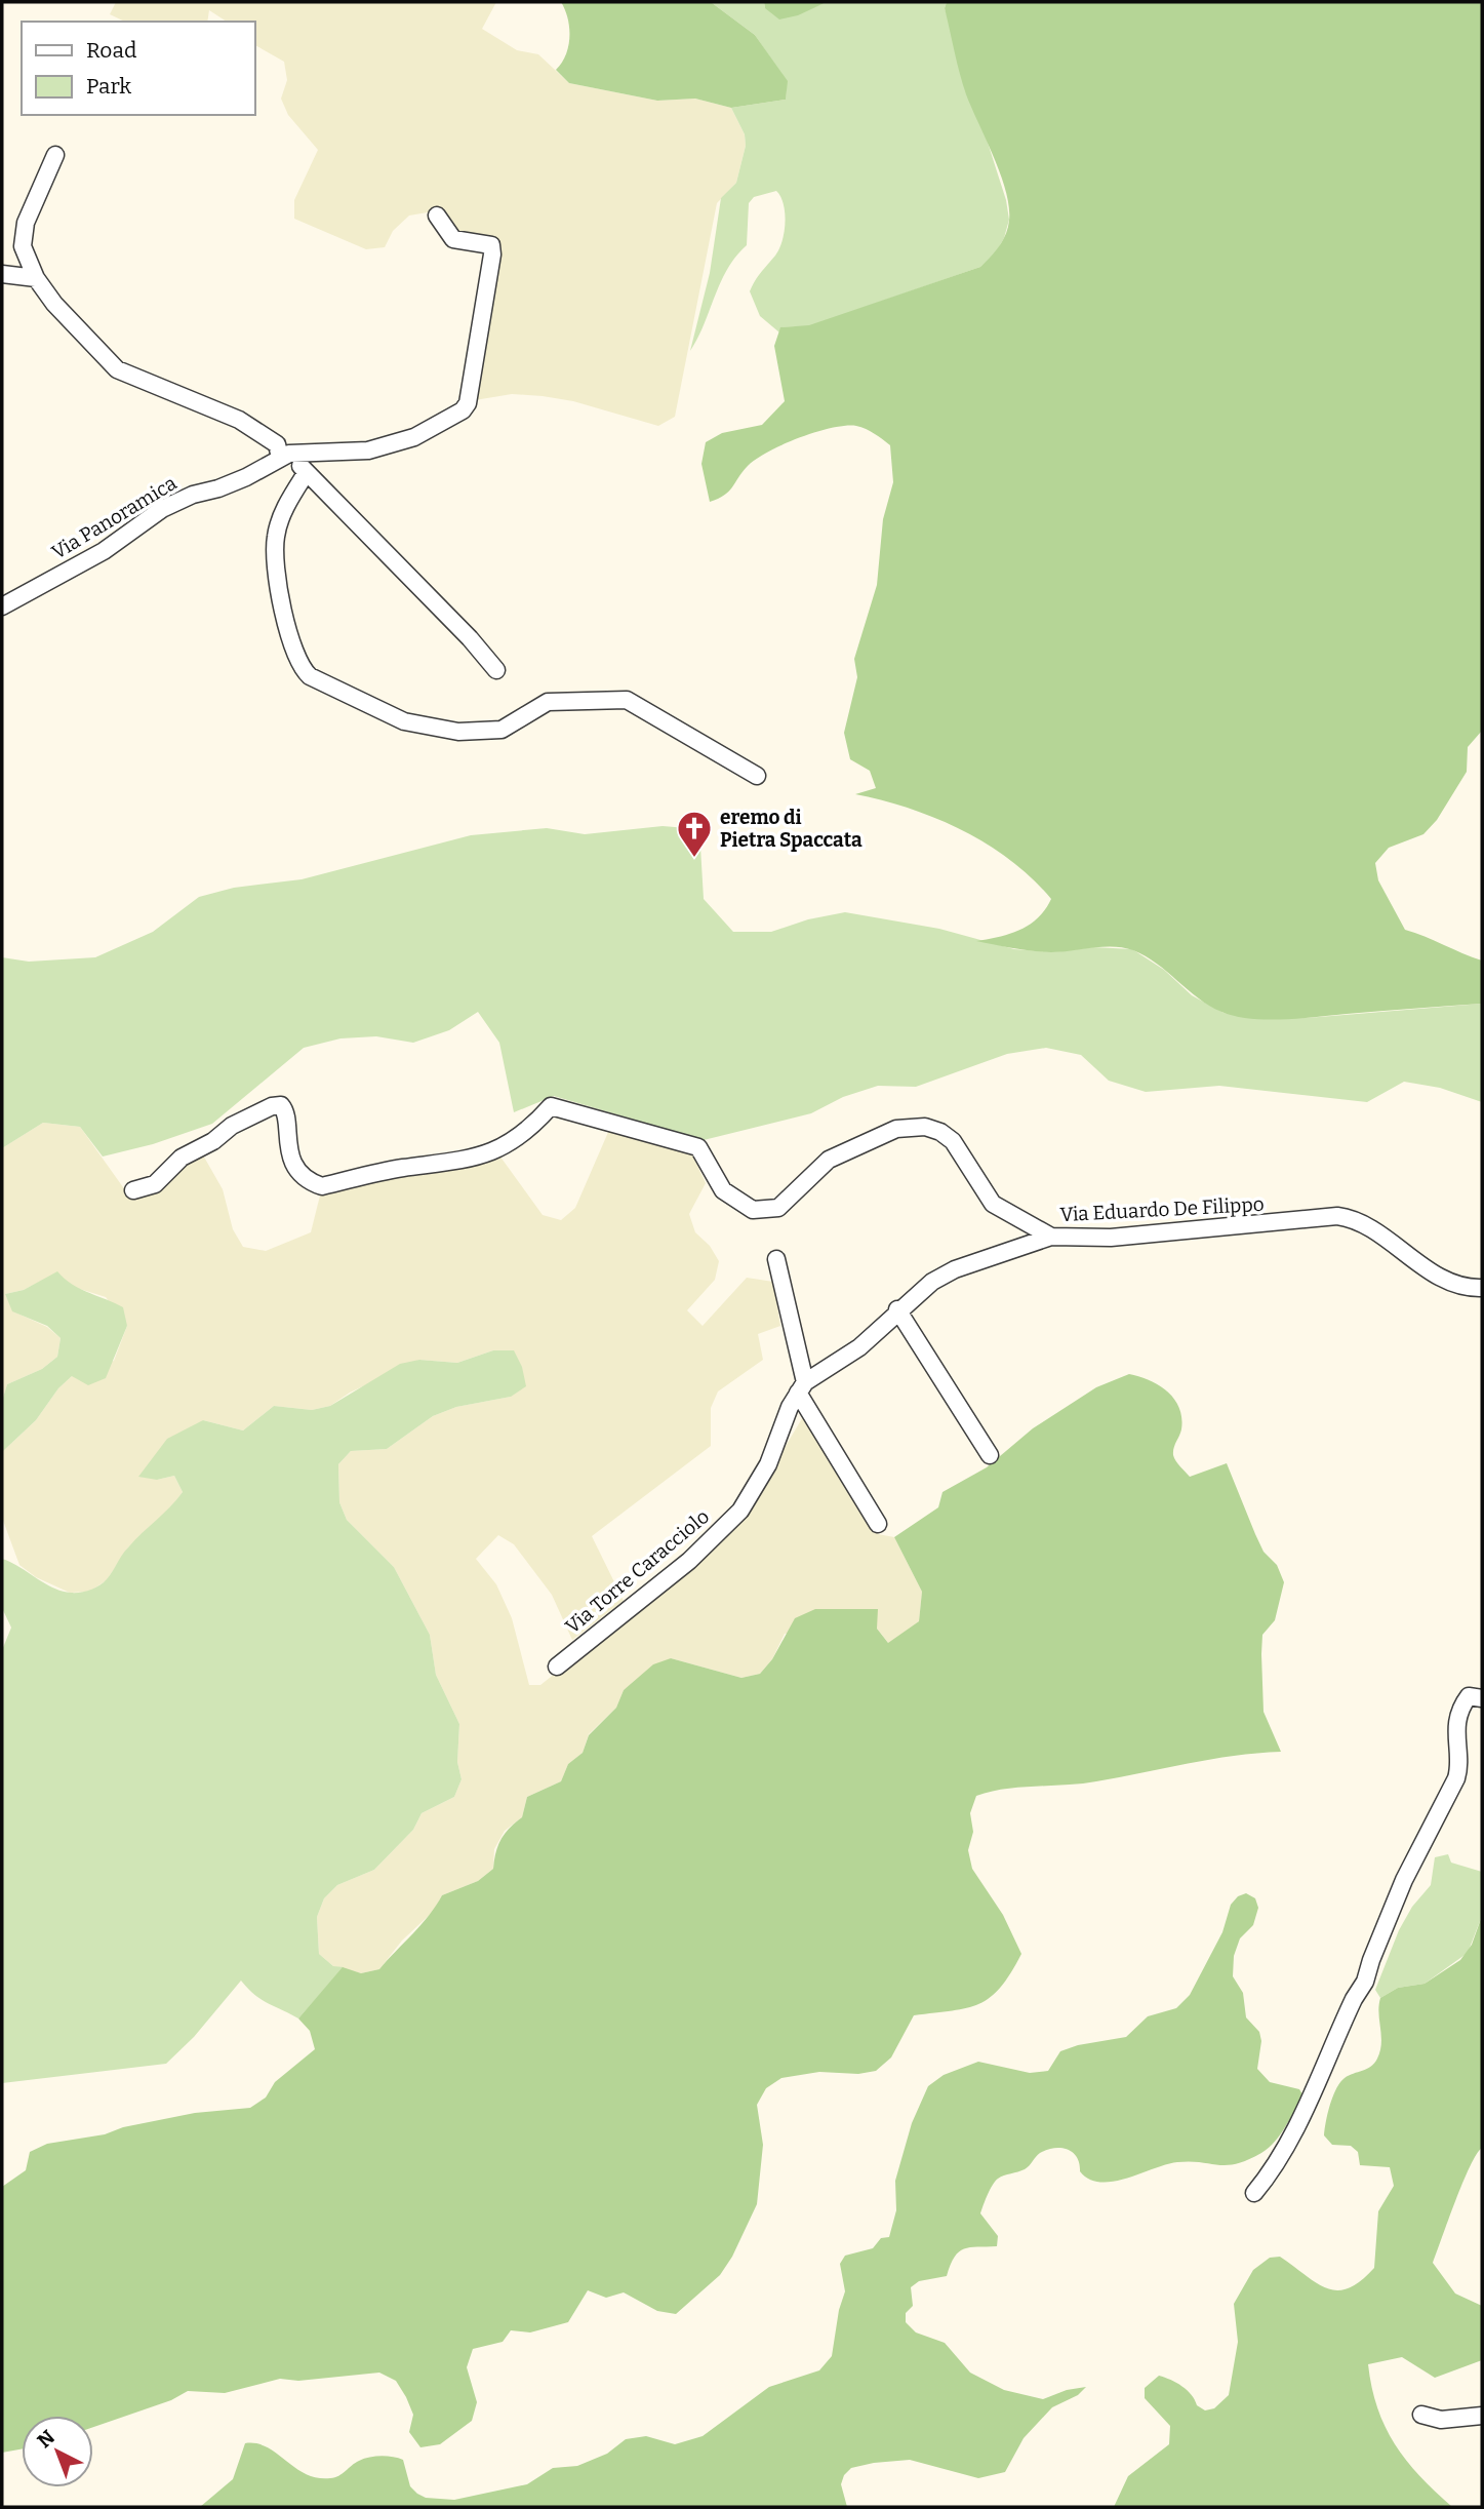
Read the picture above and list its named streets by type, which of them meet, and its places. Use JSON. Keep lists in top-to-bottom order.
{
  "streets": {
    "street": ["Via Panoramica", "Via Eduardo De Filippo", "Via Torre Caracciolo"]
  },
  "places": {
    "church": ["eremo di Pietra Spaccata"]
  },
  "legend": ["Road", "Park"],
  "north": "top left"
}
